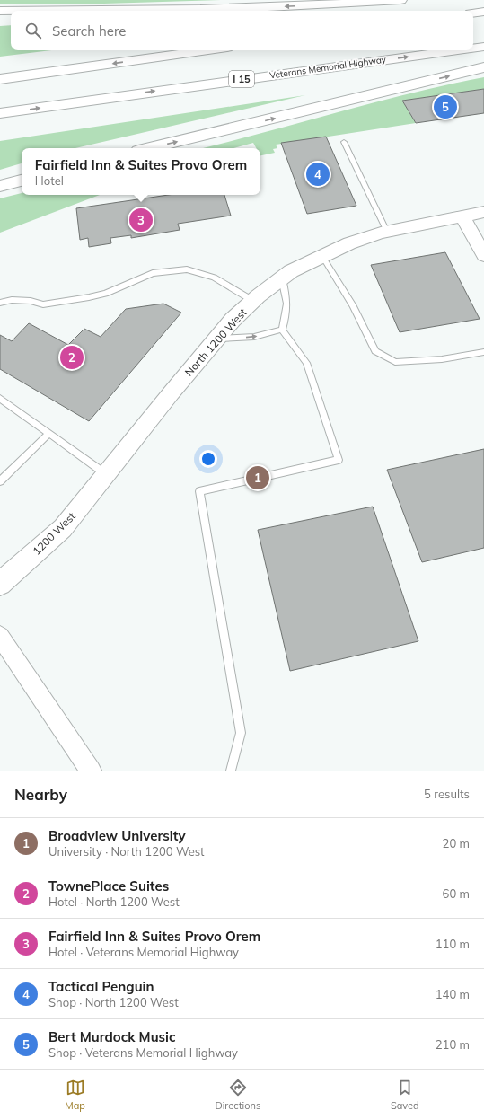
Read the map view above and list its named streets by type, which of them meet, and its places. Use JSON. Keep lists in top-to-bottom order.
{
  "streets": {
    "highway": ["Veterans Memorial Highway", "I 15"],
    "street": ["North 1200 West", "1200 West"]
  },
  "crossings": [
    ["North 1200 West", "1200 West"]
  ],
  "page": {
    "search": "Search here",
    "pins": [
      "5",
      "4",
      "3",
      "2",
      "1"
    ],
    "popup": ["Fairfield Inn & Suites Provo Orem", "Hotel"],
    "heading": ["Nearby", "5 results"],
    "list": [
      {
        "mark": "1",
        "name": "Broadview University",
        "note": "University · North 1200 West",
        "value": "20 m"
      },
      {
        "mark": "2",
        "name": "TownePlace Suites",
        "note": "Hotel · North 1200 West",
        "value": "60 m"
      },
      {
        "mark": "3",
        "name": "Fairfield Inn & Suites Provo Orem",
        "note": "Hotel · Veterans Memorial Highway",
        "value": "110 m"
      },
      {
        "mark": "4",
        "name": "Tactical Penguin",
        "note": "Shop · North 1200 West",
        "value": "140 m"
      },
      {
        "mark": "5",
        "name": "Bert Murdock Music",
        "note": "Shop · Veterans Memorial Highway",
        "value": "210 m"
      }
    ],
    "nav": ["Map", "Directions", "Saved"]
  }
}
